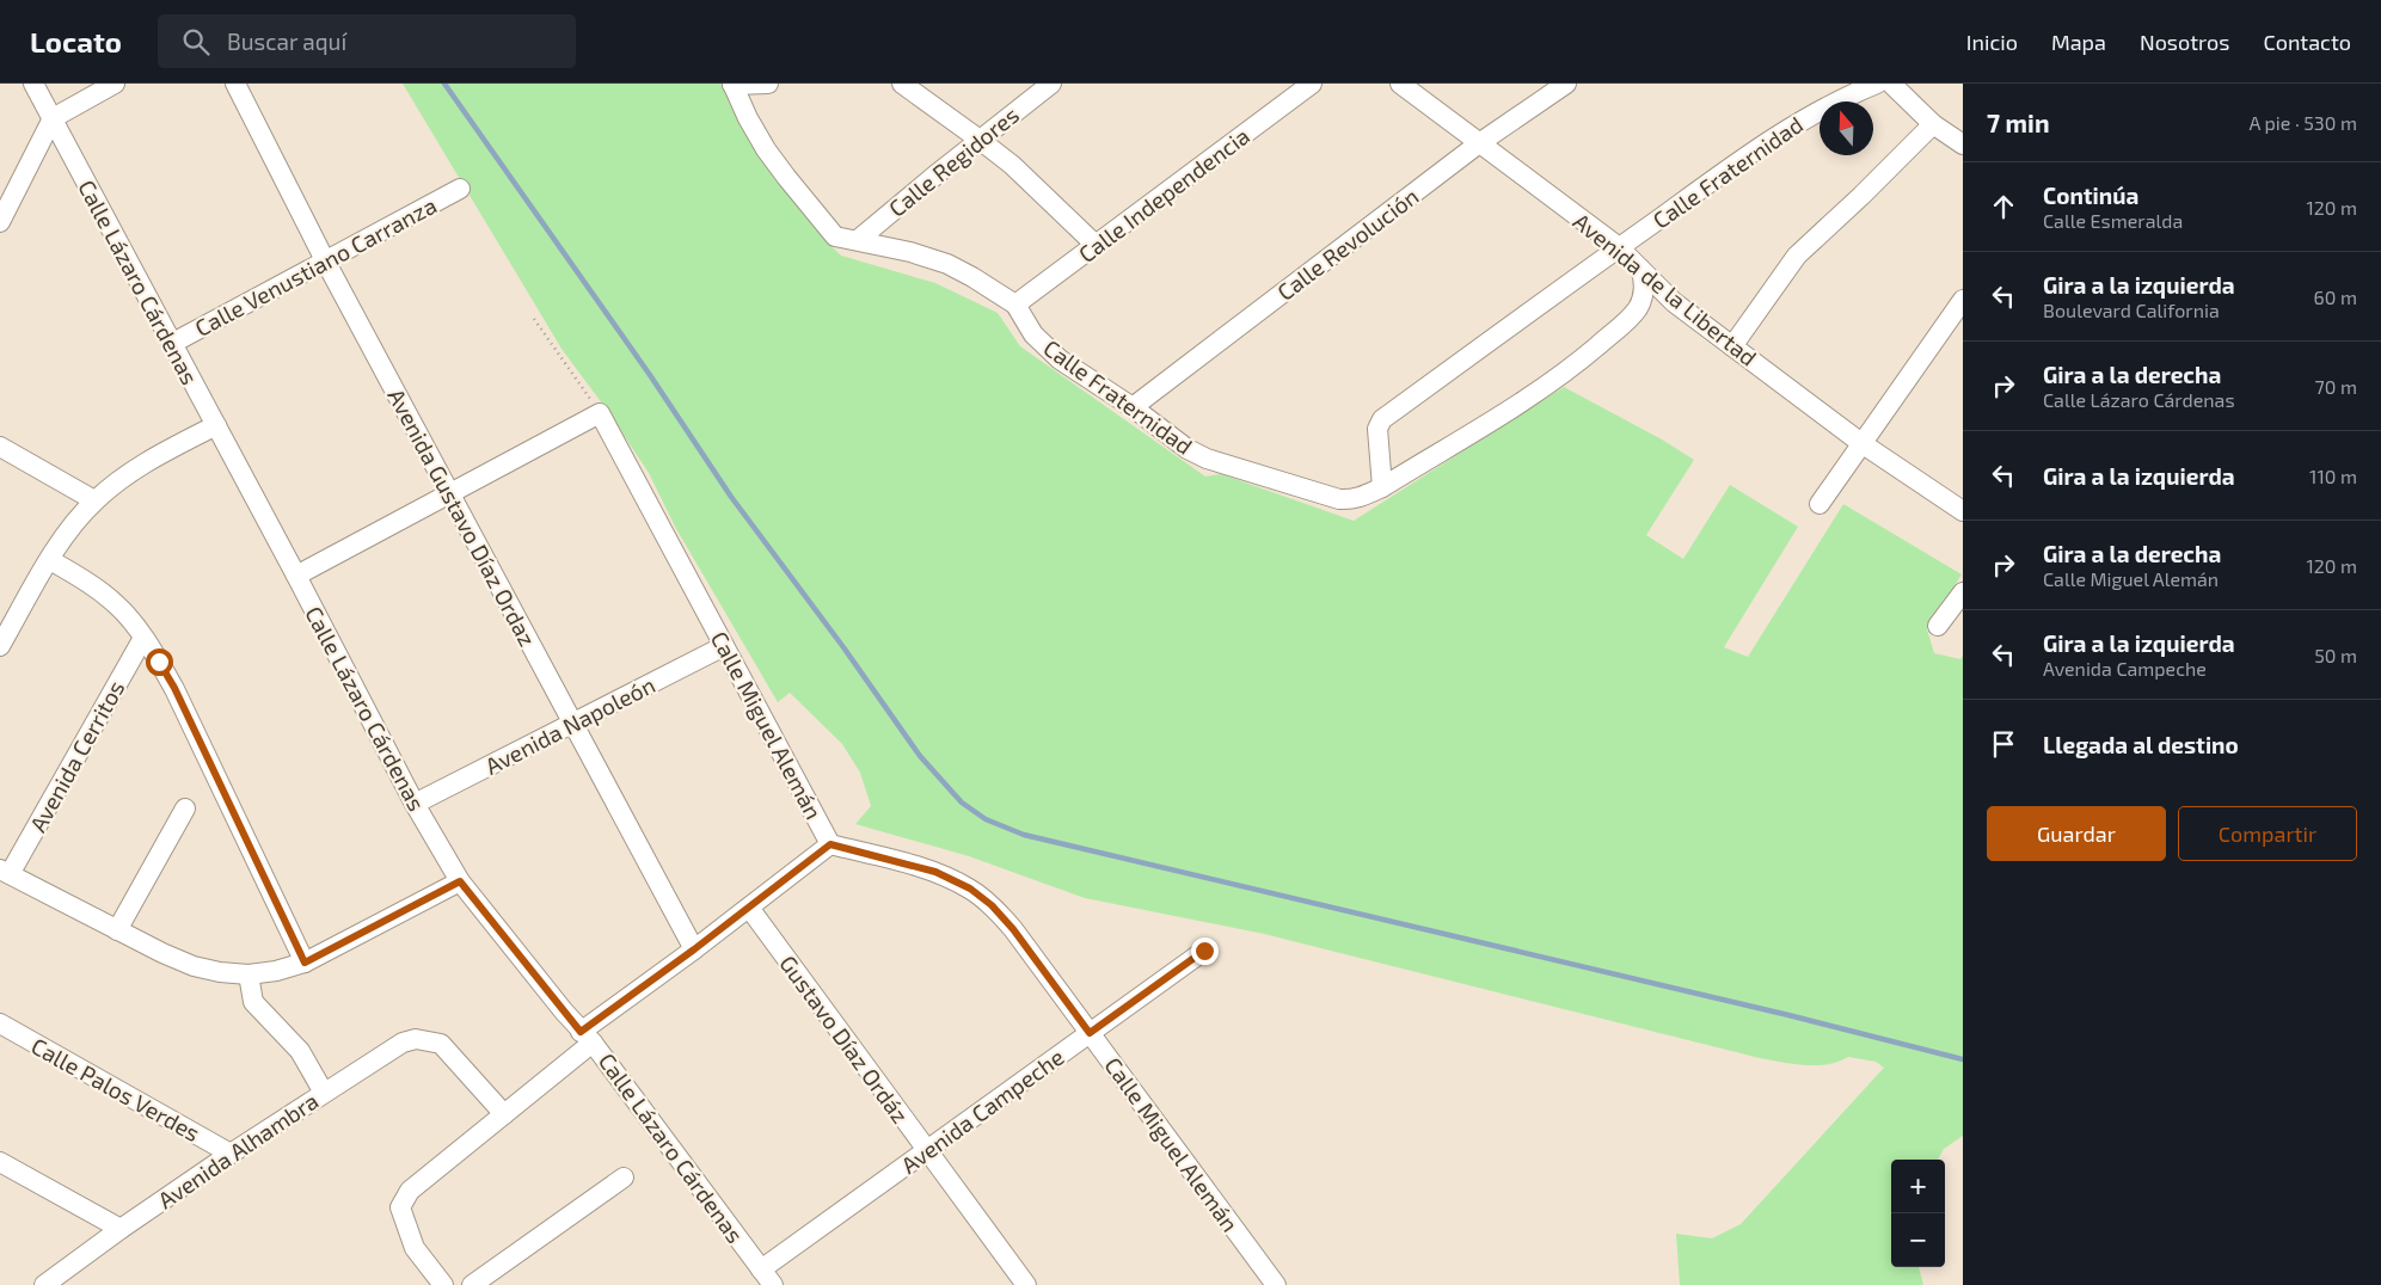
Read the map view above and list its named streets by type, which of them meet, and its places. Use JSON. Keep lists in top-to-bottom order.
{
  "streets": {
    "street": [
      "Calle Regidores",
      "Calle Fraternidad",
      "Calle Independencia",
      "Calle Revolución",
      "Calle Venustiano Carranza",
      "Calle Lázaro Cárdenas",
      "Avenida de la Libertad",
      "Avenida Gustavo Díaz Ordaz",
      "Avenida Napoleón",
      "Calle Miguel Alemán",
      "Avenida Cerritos",
      "Gustavo Díaz Ordáz",
      "Calle Palos Verdes",
      "Avenida Campeche",
      "Avenida Alhambra"
    ]
  },
  "crossings": [
    ["Calle Regidores", "Calle Fraternidad"],
    ["Calle Fraternidad", "Calle Independencia"],
    ["Calle Fraternidad", "Calle Revolución"],
    ["Calle Fraternidad", "Avenida de la Libertad"],
    ["Calle Revolución", "Avenida de la Libertad"],
    ["Calle Venustiano Carranza", "Calle Lázaro Cárdenas"],
    ["Calle Venustiano Carranza", "Avenida Gustavo Díaz Ordaz"],
    ["Calle Lázaro Cárdenas", "Avenida Napoleón"],
    ["Calle Lázaro Cárdenas", "Avenida Campeche"],
    ["Avenida Gustavo Díaz Ordaz", "Avenida Napoleón"],
    ["Avenida Napoleón", "Calle Miguel Alemán"],
    ["Calle Miguel Alemán", "Avenida Campeche"],
    ["Gustavo Díaz Ordáz", "Avenida Campeche"],
    ["Calle Palos Verdes", "Avenida Alhambra"]
  ],
  "north": "top",
  "page": {
    "header": "Locato",
    "search": "Buscar aquí",
    "nav": [
      "Inicio",
      "Mapa",
      "Nosotros",
      "Contacto"
    ],
    "heading": ["7 min", "A pie · 530 m"],
    "list": [
      ["Continúa", "Calle Esmeralda", "120 m"],
      ["Gira a la izquierda", "Boulevard California", "60 m"],
      ["Gira a la derecha", "Calle Lázaro Cárdenas", "70 m"],
      ["Gira a la izquierda", "110 m"],
      ["Gira a la derecha", "Calle Miguel Alemán", "120 m"],
      ["Gira a la izquierda", "Avenida Campeche", "50 m"],
      "Llegada al destino"
    ],
    "buttons": ["Guardar", "Compartir"],
    "map_buttons": ["+", "−"]
  }
}
